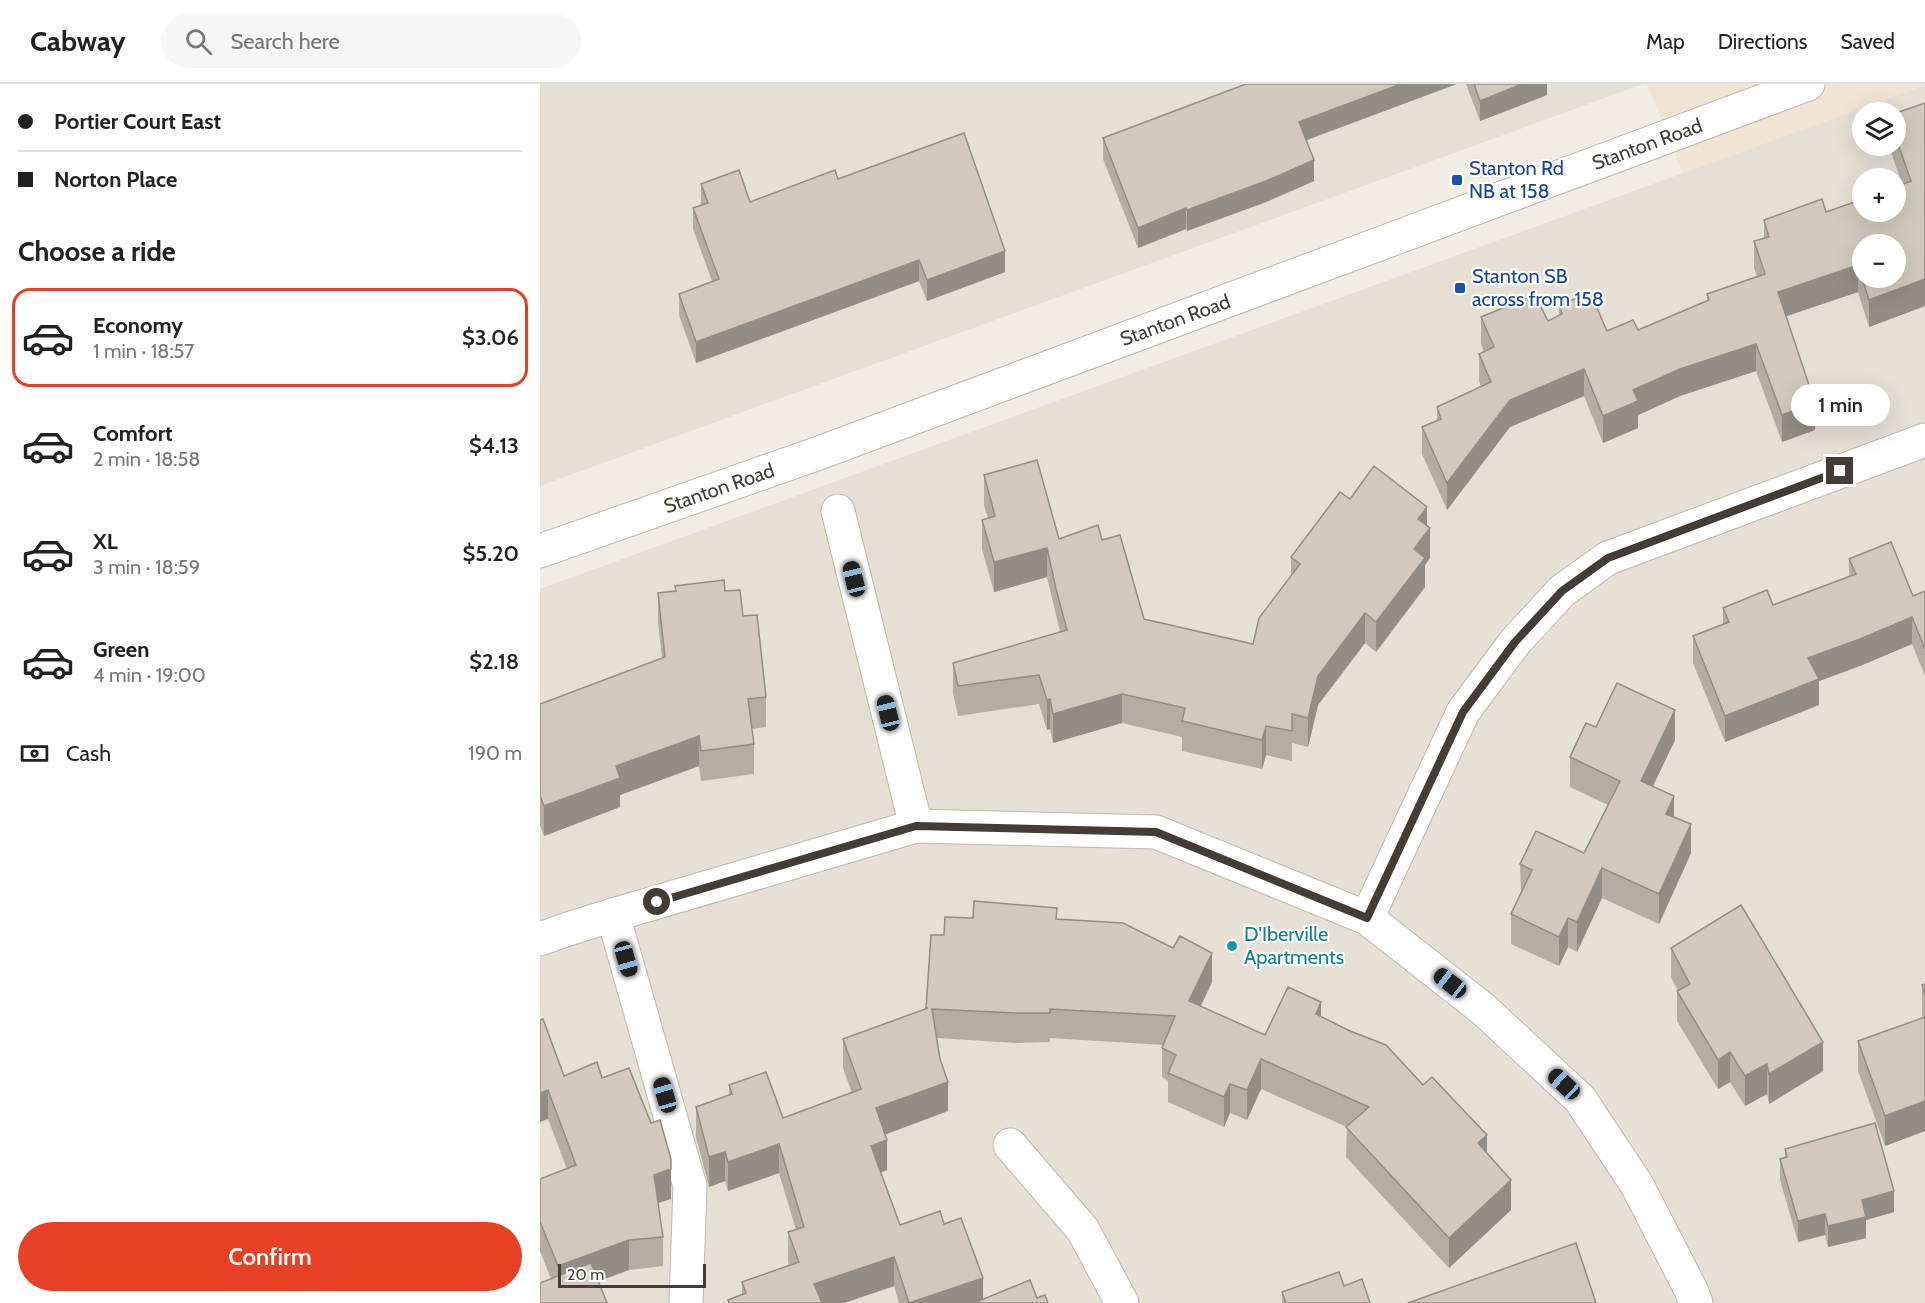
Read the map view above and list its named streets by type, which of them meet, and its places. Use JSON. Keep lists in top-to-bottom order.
{
  "streets": {
    "street": ["Stanton Road"]
  },
  "places": {
    "transit": ["Stanton Rd NB at 158", "Stanton SB across from 158"],
    "other": ["D'Iberville Apartments"]
  },
  "scale_bar": "20 m",
  "page": {
    "header": "Cabway",
    "search": "Search here",
    "nav": ["Map", "Directions", "Saved"],
    "banner": ["Portier Court East", "Norton Place"],
    "map_buttons": ["+", "−"],
    "heading": "Choose a ride",
    "list": [
      {
        "name": "Economy",
        "note": "1 min · 18:57",
        "value": "$3.06"
      },
      {
        "name": "Comfort",
        "note": "2 min · 18:58",
        "value": "$4.13"
      },
      {
        "name": "XL",
        "note": "3 min · 18:59",
        "value": "$5.20"
      },
      {
        "name": "Green",
        "note": "4 min · 19:00",
        "value": "$2.18"
      }
    ],
    "bubble": "1 min",
    "pay": ["Cash", "190 m"],
    "buttons": "Confirm",
    "scale": "20 m"
  }
}
